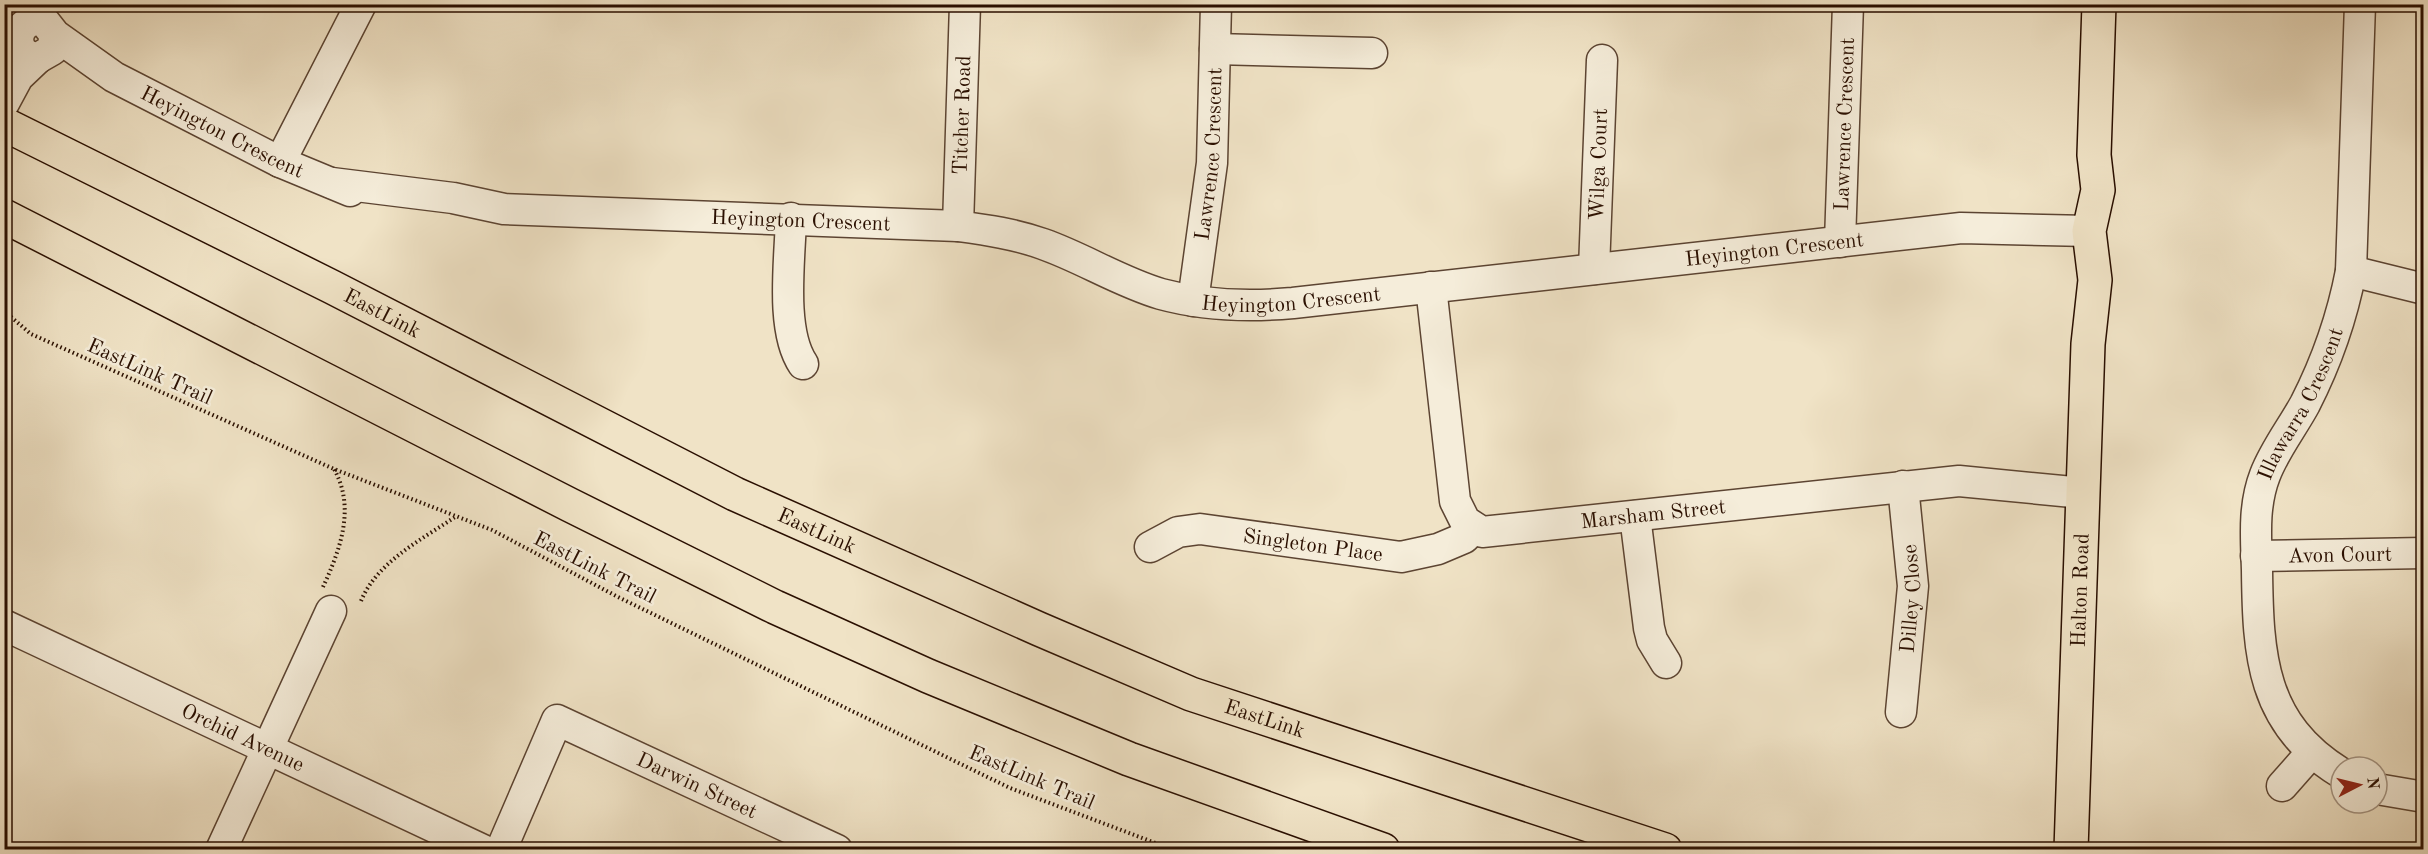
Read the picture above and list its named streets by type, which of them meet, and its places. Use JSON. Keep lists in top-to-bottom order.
{
  "streets": {
    "main road": ["EastLink", "Halton Road"],
    "street": [
      "Titcher Road",
      "Lawrence Crescent",
      "Heyington Crescent",
      "Wilga Court",
      "Illawarra Crescent",
      "Marsham Street",
      "Singleton Place",
      "Avon Court",
      "Dilley Close",
      "Orchid Avenue",
      "Darwin Street"
    ],
    "path": ["EastLink Trail"]
  },
  "crossings": [
    ["Titcher Road", "Heyington Crescent"],
    ["Lawrence Crescent", "Heyington Crescent"],
    ["Heyington Crescent", "Wilga Court"],
    ["Heyington Crescent", "Halton Road"],
    ["Illawarra Crescent", "Avon Court"],
    ["Marsham Street", "Singleton Place"],
    ["Marsham Street", "Halton Road"],
    ["Marsham Street", "Dilley Close"]
  ],
  "north": "right"
}
